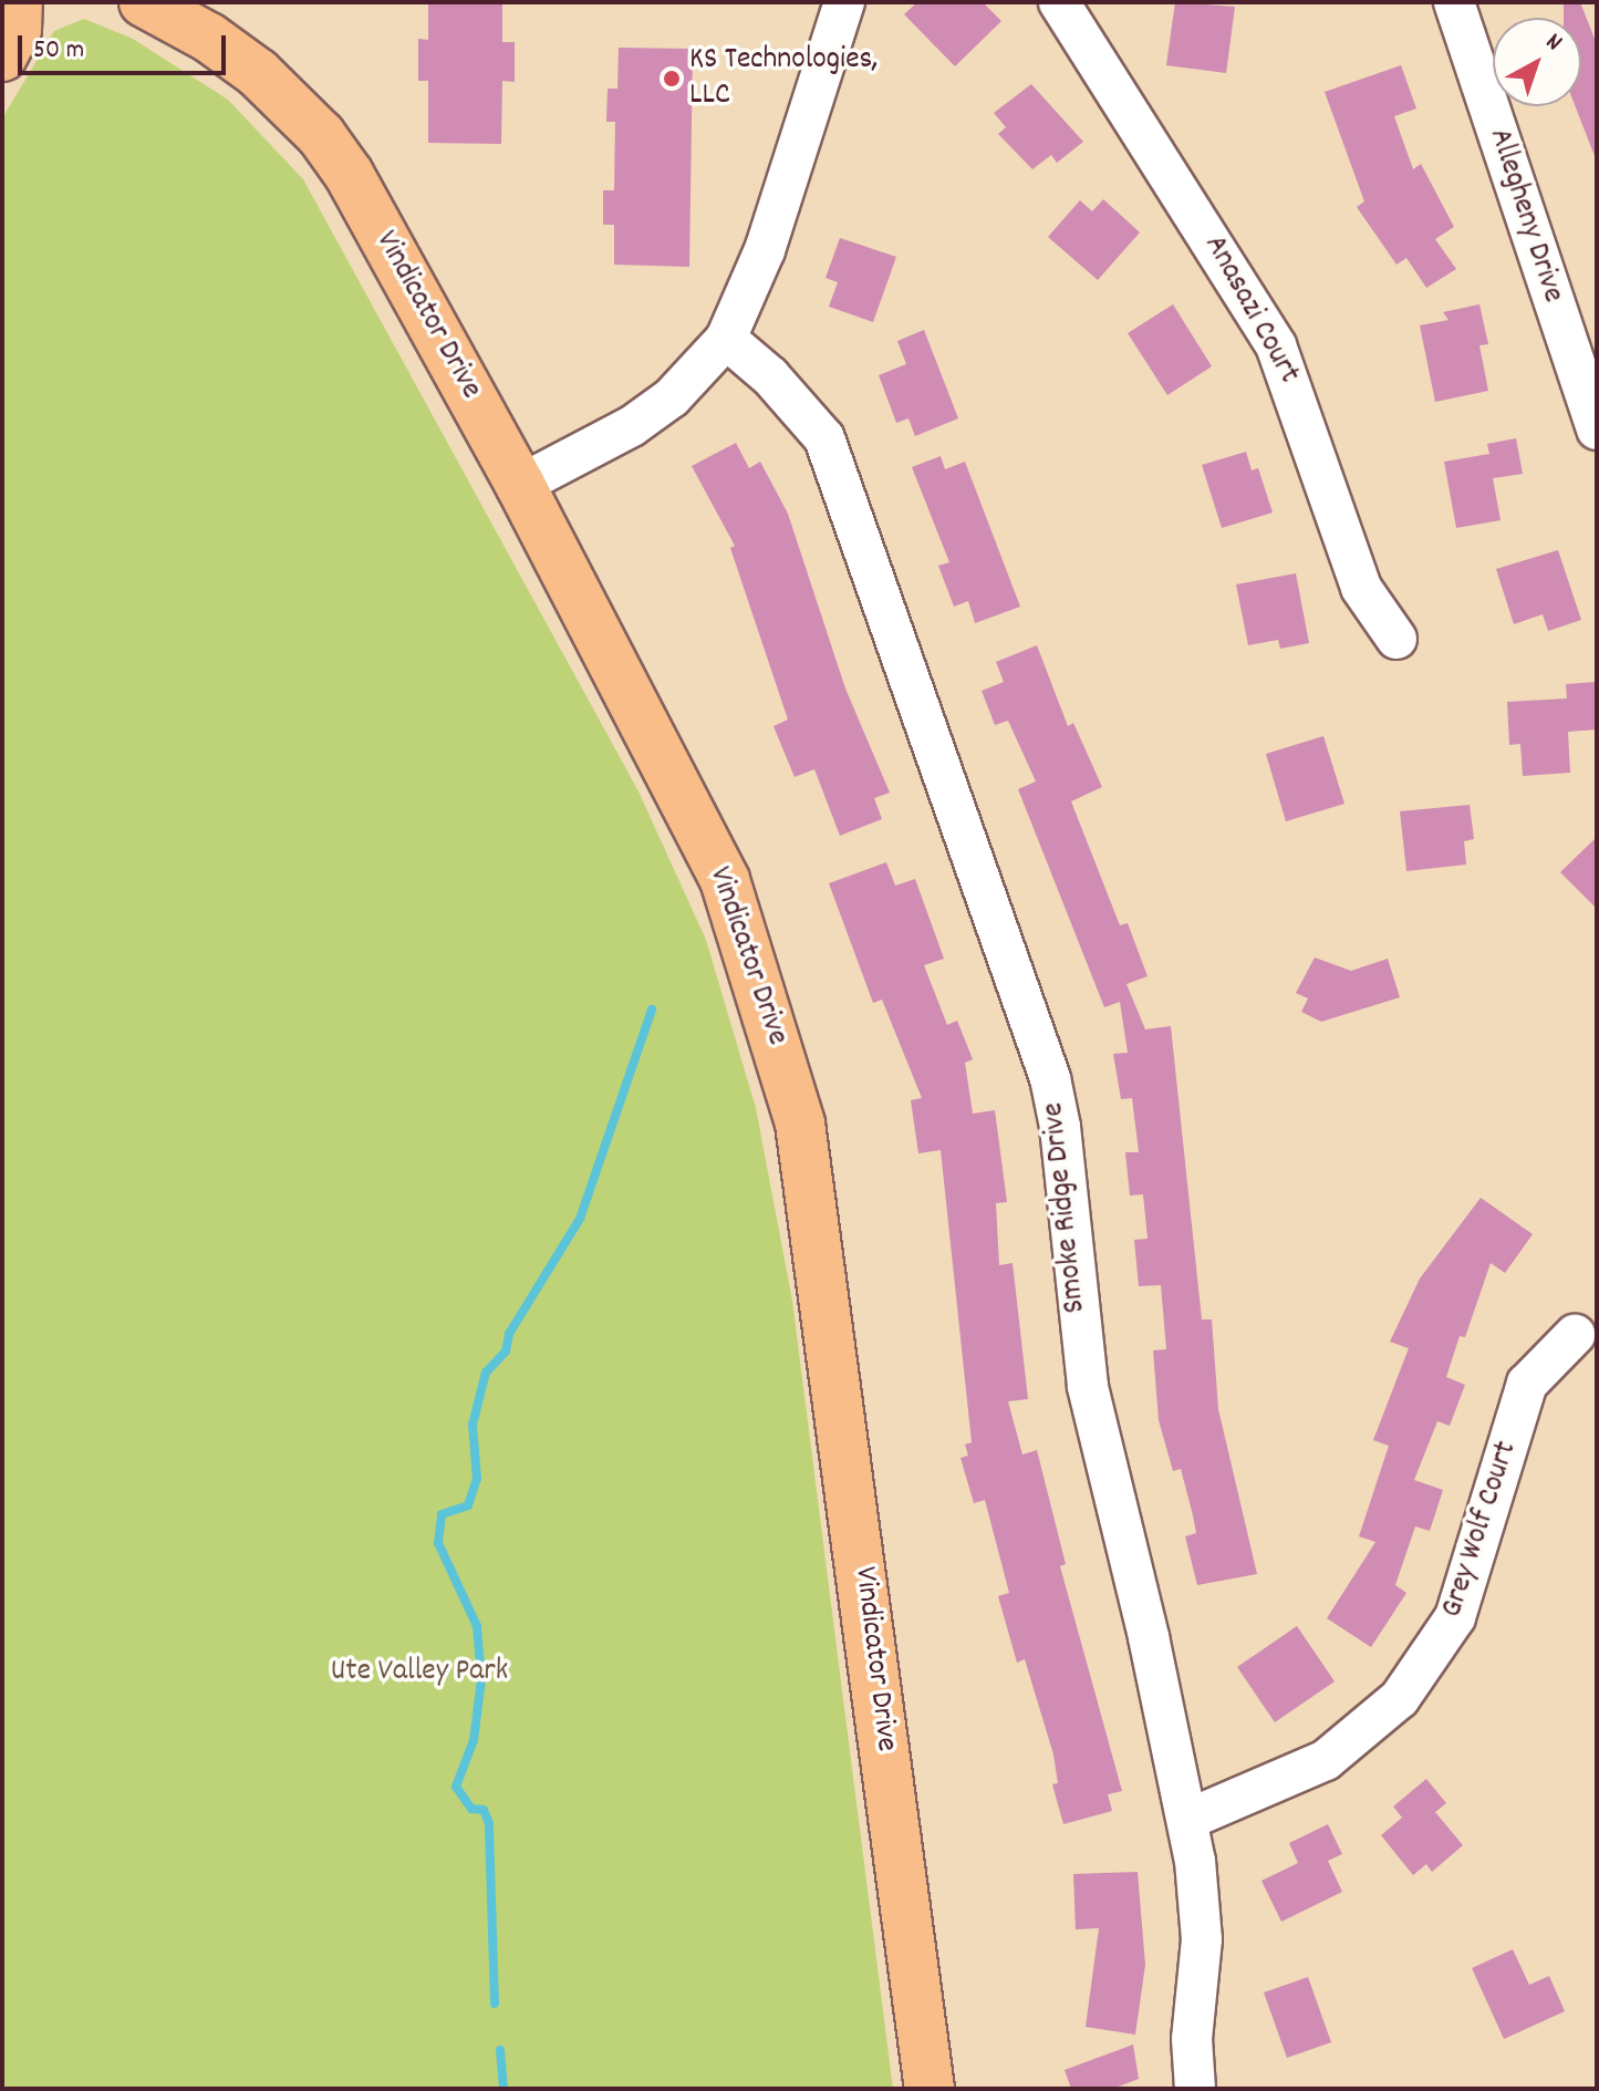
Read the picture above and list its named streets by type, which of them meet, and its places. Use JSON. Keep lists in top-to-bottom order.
{
  "streets": {
    "main road": ["Vindicator Drive"],
    "street": [
      "Allegheny Drive",
      "Anasazi Court",
      "Smoke Ridge Drive",
      "Grey Wolf Court"
    ]
  },
  "crossings": [
    ["Smoke Ridge Drive", "Grey Wolf Court"]
  ],
  "parks": ["Ute Valley Park"],
  "places": ["KS Technologies, LLC"],
  "scale_bar": "50 m",
  "north": "top right"
}
